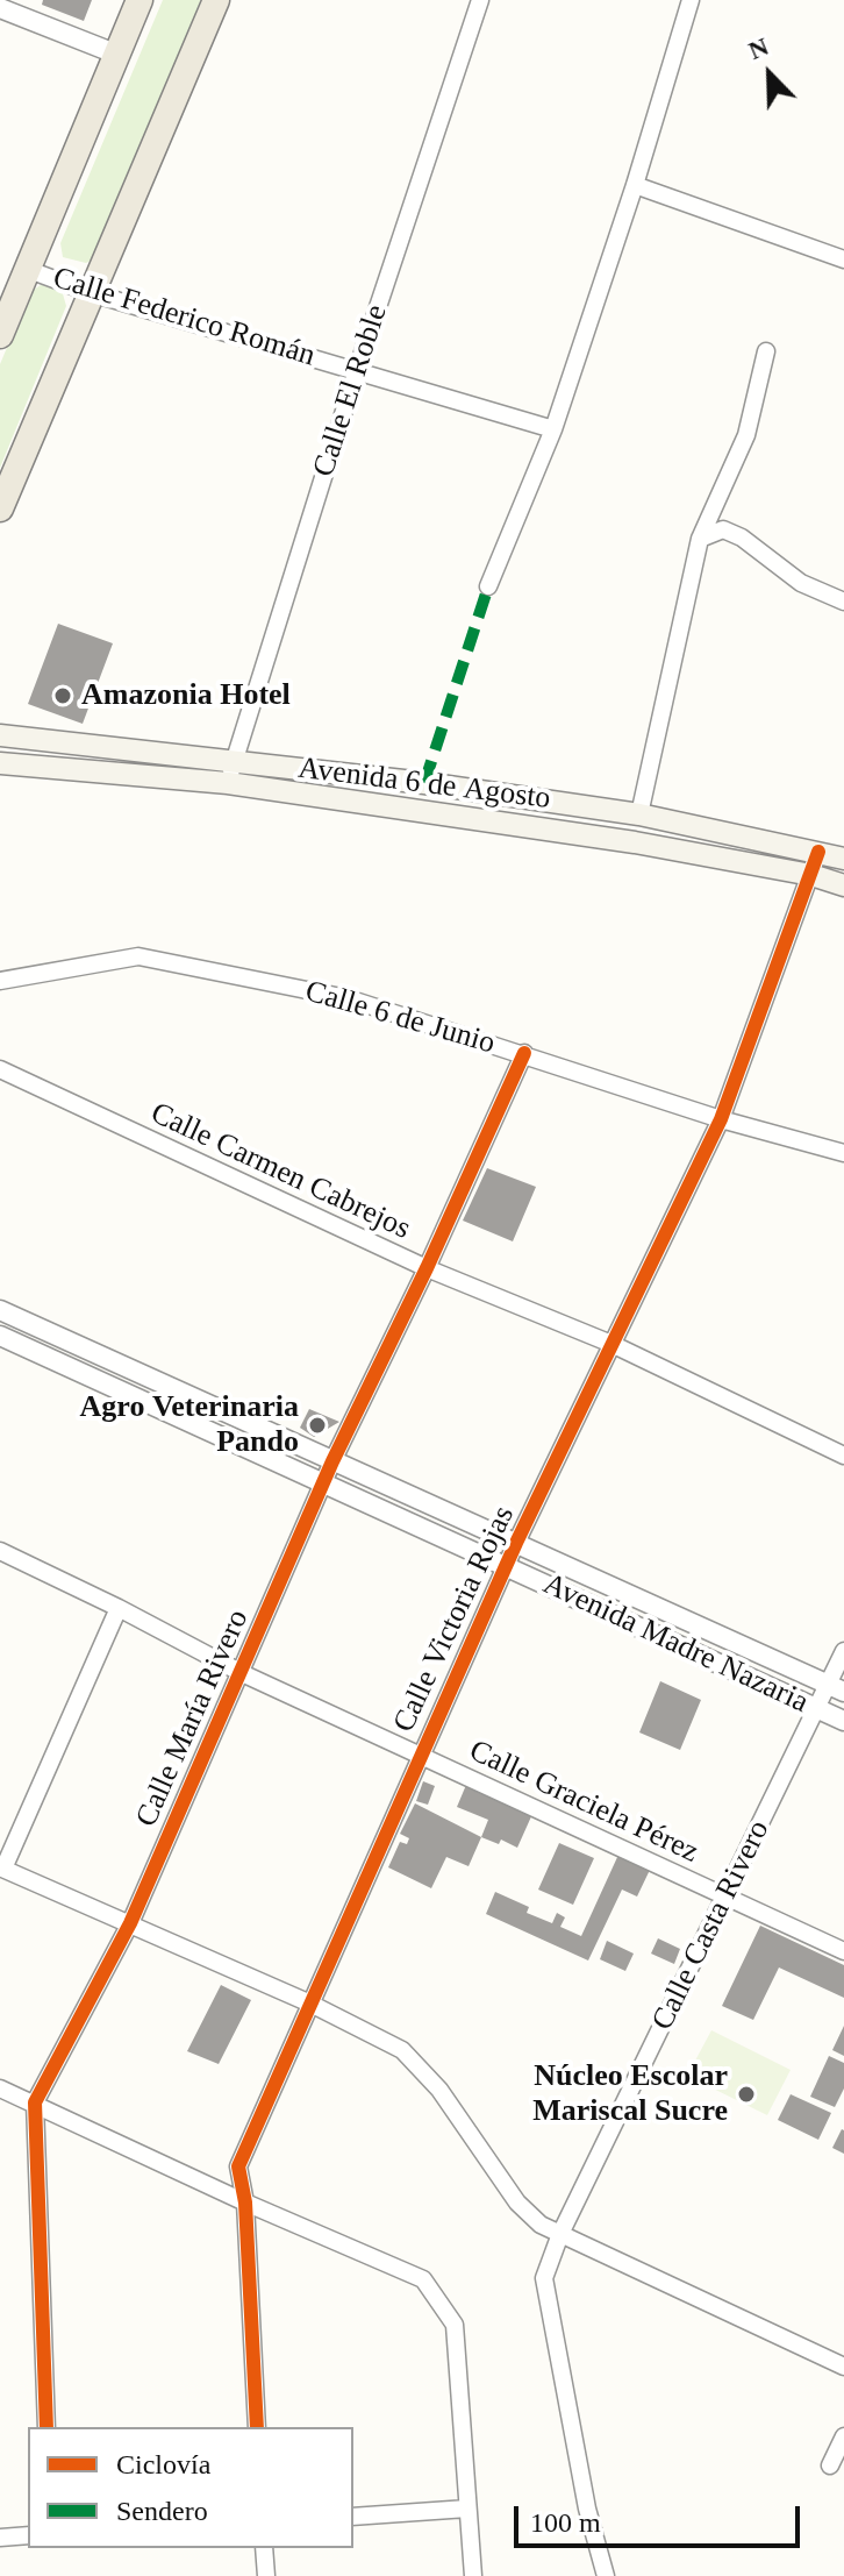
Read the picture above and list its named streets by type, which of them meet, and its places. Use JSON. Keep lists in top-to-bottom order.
{
  "streets": {
    "main road": ["Avenida 6 de Agosto"],
    "street": [
      "Calle Federico Román",
      "Calle El Roble",
      "Calle 6 de Junio",
      "Calle Carmen Cabrejos",
      "Calle Victoria Rojas",
      "Avenida Madre Nazaria",
      "Calle María Rivero",
      "Calle Graciela Pérez",
      "Calle Casta Rivero"
    ]
  },
  "crossings": [
    ["Calle Federico Román", "Calle El Roble"],
    ["Calle El Roble", "Avenida 6 de Agosto"],
    ["Avenida 6 de Agosto", "Calle Victoria Rojas"],
    ["Calle 6 de Junio", "Calle Victoria Rojas"],
    ["Calle 6 de Junio", "Calle María Rivero"],
    ["Calle Carmen Cabrejos", "Calle Victoria Rojas"],
    ["Calle Carmen Cabrejos", "Calle María Rivero"],
    ["Calle Victoria Rojas", "Avenida Madre Nazaria"],
    ["Calle Victoria Rojas", "Calle Graciela Pérez"],
    ["Avenida Madre Nazaria", "Calle María Rivero"],
    ["Avenida Madre Nazaria", "Calle Casta Rivero"],
    ["Calle María Rivero", "Calle Graciela Pérez"],
    ["Calle Graciela Pérez", "Calle Casta Rivero"]
  ],
  "places": ["Amazonia Hotel", "Agro Veterinaria Pando", "Núcleo Escolar Mariscal Sucre"],
  "legend": ["Ciclovía", "Sendero"],
  "scale_bar": "100 m",
  "north": "top left"
}
